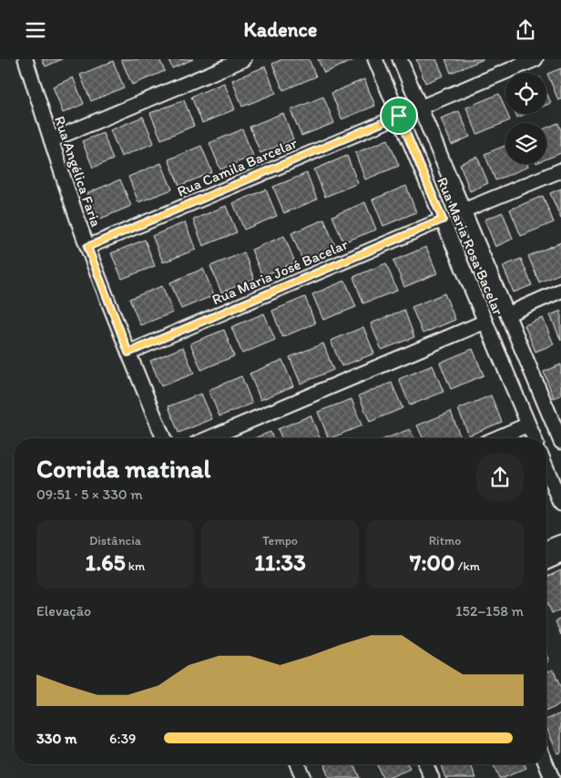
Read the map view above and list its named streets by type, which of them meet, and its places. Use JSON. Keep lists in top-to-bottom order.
{
  "streets": {
    "street": [
      "Rua Camila Barcelar",
      "Rua Angélica Faria",
      "Rua Maria Rosa Bacelar",
      "Rua Maria José Bacelar"
    ]
  },
  "crossings": [
    ["Rua Camila Barcelar", "Rua Angélica Faria"],
    ["Rua Camila Barcelar", "Rua Maria Rosa Bacelar"],
    ["Rua Angélica Faria", "Rua Maria José Bacelar"],
    ["Rua Maria Rosa Bacelar", "Rua Maria José Bacelar"]
  ],
  "page": {
    "header": "Kadence",
    "heading": ["Corrida matinal", "09:51 · 5 × 330 m"],
    "stats": [
      ["Distância", "1.65 km"],
      ["Tempo", "11:33"],
      ["Ritmo", "7:00 /km"]
    ],
    "chart": ["Elevação", "152–158 m"],
    "list": [
      {
        "name": "330 m",
        "note": "6:39"
      }
    ]
  }
}
